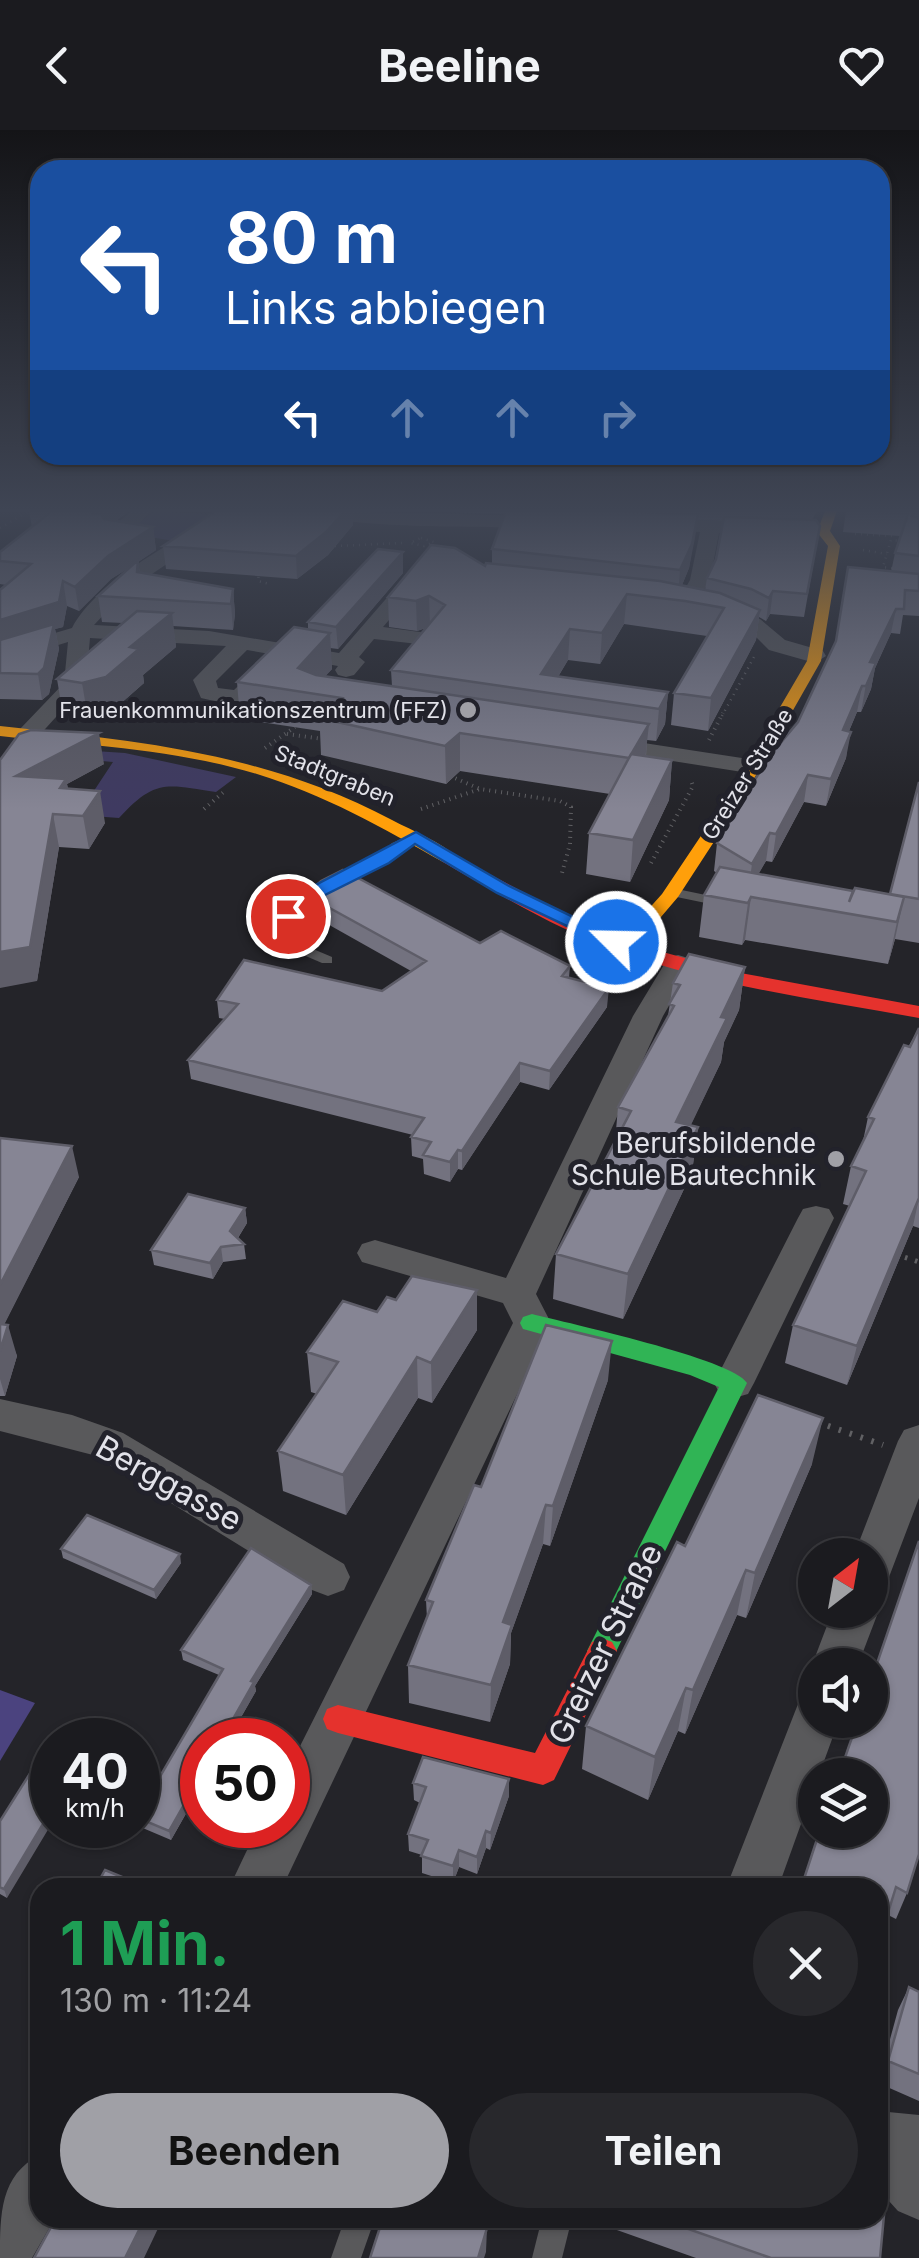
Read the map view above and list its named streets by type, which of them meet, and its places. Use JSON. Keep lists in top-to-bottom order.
{
  "streets": {
    "street": ["Greizer Straße", "Stadtgraben", "Berggasse"]
  },
  "crossings": [
    ["Greizer Straße", "Stadtgraben"]
  ],
  "places": ["Frauenkommunikationszentrum (FFZ)", "Berufsbildende Schule Bautechnik"],
  "north": "top right",
  "page": {
    "header": "Beeline",
    "turn": ["80 m", "Links abbiegen"],
    "speed": "40 km/h",
    "limit": "50",
    "heading": ["1 Min.", "130 m · 11:24"],
    "buttons": ["Beenden", "Teilen"]
  }
}
